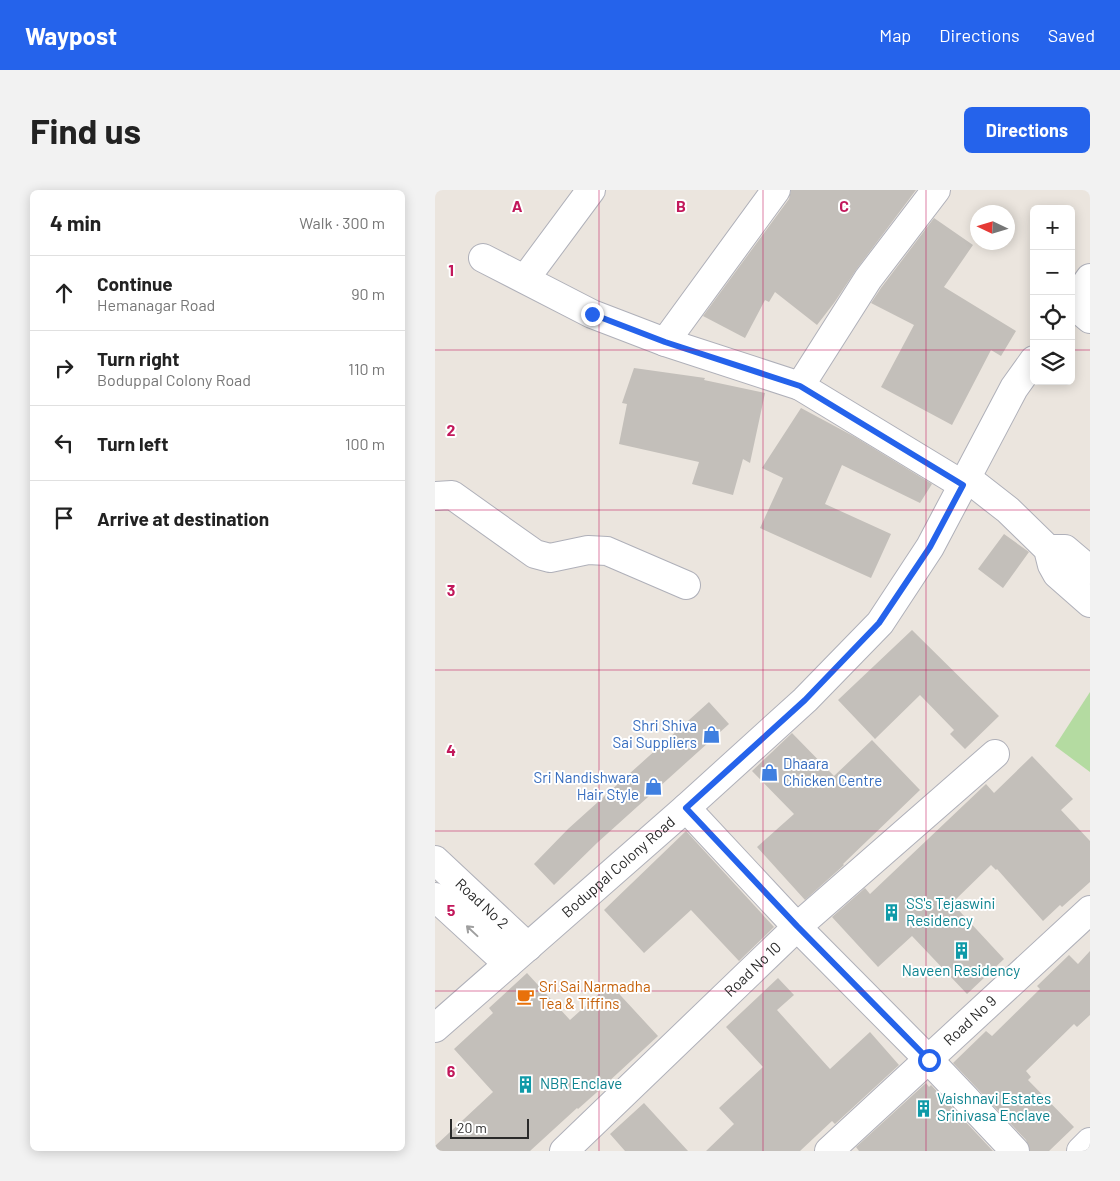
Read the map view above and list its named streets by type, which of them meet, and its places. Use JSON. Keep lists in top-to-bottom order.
{
  "streets": {
    "street": [
      "Boduppal Colony Road",
      "Road No 2",
      "Road No 10",
      "Road No 9"
    ]
  },
  "crossings": [
    ["Boduppal Colony Road", "Road No 2"]
  ],
  "places": {
    "shop": ["Shri Shiva Sai Suppliers", "Dhaara Chicken Centre", "Sri Nandishwara Hair Style"],
    "building": [
      "SS's Tejaswini Residency",
      "Naveen Residency",
      "NBR Enclave",
      "Vaishnavi Estates Srinivasa Enclave"
    ],
    "cafe": ["Sri Sai Narmadha Tea & Tiffins"]
  },
  "scale_bar": "20 m",
  "north": "left",
  "page": {
    "header": "Waypost",
    "nav": ["Map", "Directions", "Saved"],
    "buttons": "Directions",
    "title": "Find us",
    "heading": ["4 min", "Walk · 300 m"],
    "map_buttons": ["+", "−"],
    "list": [
      ["Continue", "Hemanagar Road", "90 m"],
      ["Turn right", "Boduppal Colony Road", "110 m"],
      ["Turn left", "100 m"],
      "Arrive at destination"
    ],
    "scale": "20 m"
  },
  "grid": {
    "columns": ["A", "B", "C"],
    "rows": [
      "1",
      "2",
      "3",
      "4",
      "5",
      "6"
    ]
  }
}
